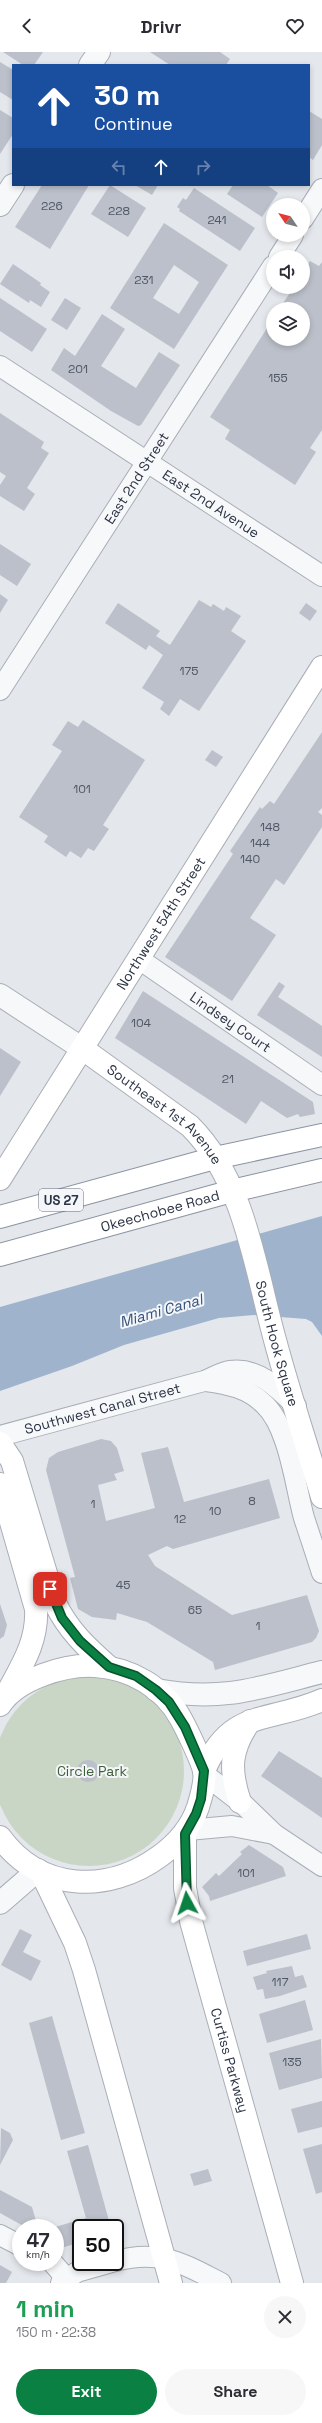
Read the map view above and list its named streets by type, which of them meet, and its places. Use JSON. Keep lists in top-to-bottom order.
{
  "streets": {
    "main road": [
      "Northwest 54th Street",
      "Southeast 1st Avenue",
      "US 27",
      "Okeechobee Road",
      "South Hook Square",
      "Curtiss Parkway"
    ],
    "street": [
      "East 2nd Street",
      "East 2nd Avenue",
      "Lindsey Court",
      "Southwest Canal Street"
    ]
  },
  "crossings": [
    ["East 2nd Street", "East 2nd Avenue"],
    ["Northwest 54th Street", "Lindsey Court"],
    ["Northwest 54th Street", "Southeast 1st Avenue"],
    ["Southeast 1st Avenue", "US 27"],
    ["Southeast 1st Avenue", "Okeechobee Road"],
    ["Southeast 1st Avenue", "South Hook Square"],
    ["Okeechobee Road", "South Hook Square"],
    ["South Hook Square", "Southwest Canal Street"]
  ],
  "water": ["Miami Canal"],
  "parks": ["Circle Park"],
  "house_numbers": [
    "226",
    "228",
    "241",
    "231",
    "201",
    "155",
    "175",
    "101",
    "148",
    "144",
    "140",
    "104",
    "21",
    "8",
    "1",
    "10",
    "12",
    "45",
    "65",
    "1",
    "101",
    "117",
    "135"
  ],
  "north": "top left",
  "page": {
    "header": "Drivr",
    "turn": ["30 m", "Continue"],
    "speed": "47 km/h",
    "limit": "50",
    "heading": ["1 min", "150 m · 22:38"],
    "buttons": ["Exit", "Share"]
  }
}
